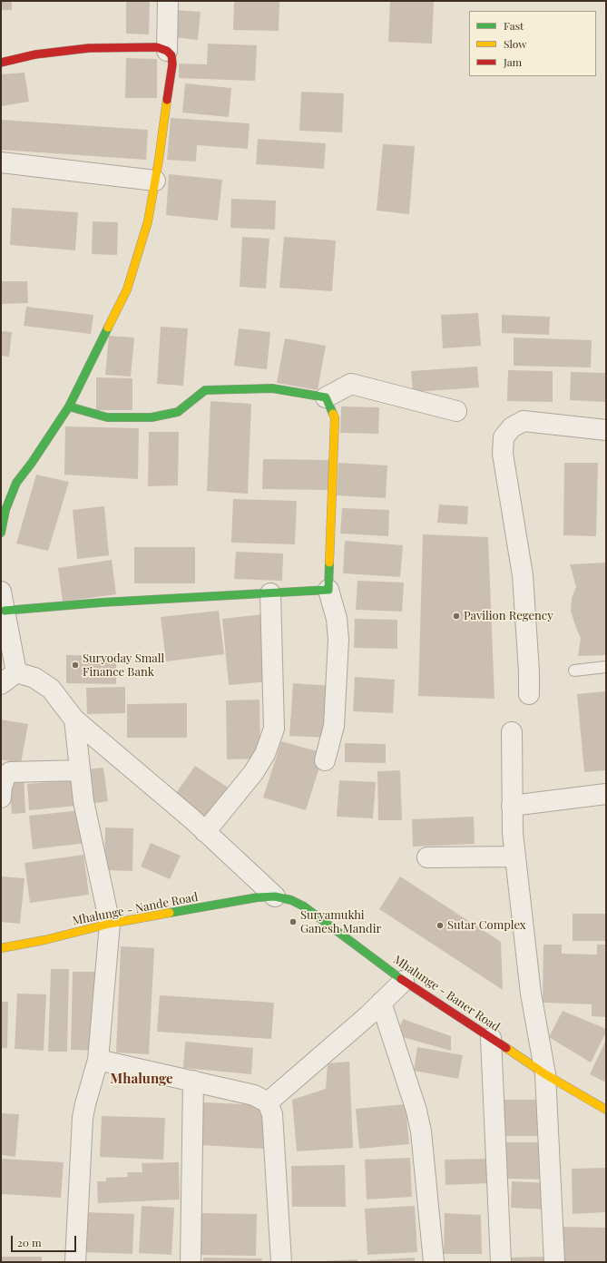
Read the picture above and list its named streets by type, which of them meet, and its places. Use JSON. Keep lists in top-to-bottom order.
{
  "streets": {
    "street": ["Mhalunge - Nande Road", "Mhalunge - Baner Road"]
  },
  "crossings": [
    ["Mhalunge - Nande Road", "Mhalunge - Baner Road"]
  ],
  "districts": ["Mhalunge"],
  "places": [
    "Pavilion Regency",
    "Suryoday Small Finance Bank",
    "Suryamukhi Ganesh Mandir",
    "Sutar Complex"
  ],
  "legend": ["Fast", "Slow", "Jam"],
  "scale_bar": "20 m"
}
